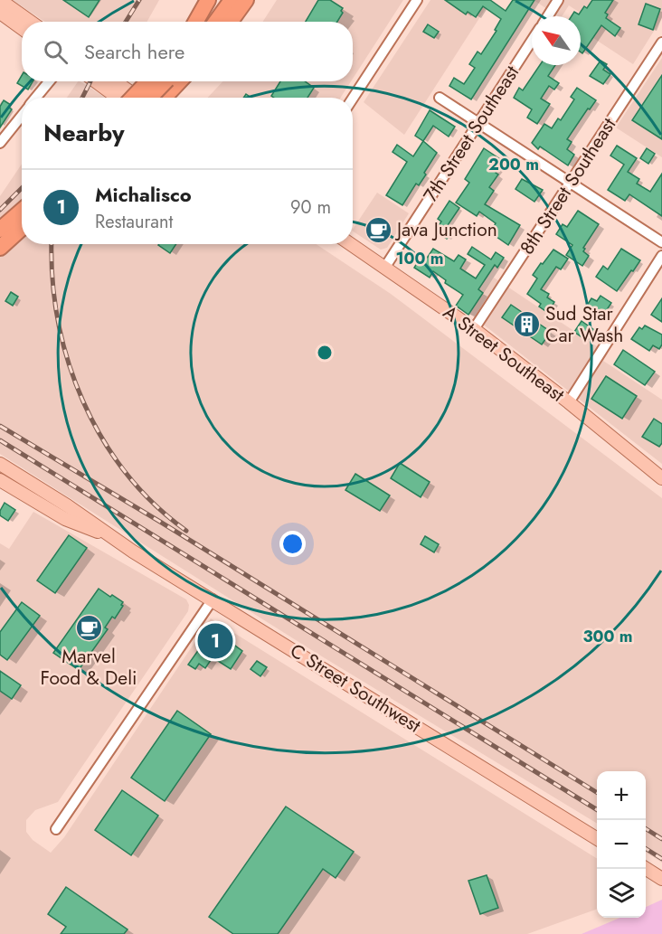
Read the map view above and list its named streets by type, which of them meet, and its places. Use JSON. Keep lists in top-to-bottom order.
{
  "streets": {
    "main road": ["A Street Southeast", "C Street Southwest"],
    "street": ["7th Street Southeast", "8th Street Southeast"]
  },
  "crossings": [
    ["7th Street Southeast", "A Street Southeast"],
    ["8th Street Southeast", "A Street Southeast"]
  ],
  "places": {
    "cafe": ["Java Junction", "Marvel Food & Deli"],
    "building": ["Sud Star Car Wash"]
  },
  "north": "top left",
  "page": {
    "search": "Search here",
    "heading": "Nearby",
    "list": [
      {
        "mark": "1",
        "name": "Michalisco",
        "note": "Restaurant",
        "value": "90 m"
      }
    ],
    "pins": "1",
    "map_buttons": ["+", "−"]
  },
  "rings": ["200 m", "100 m", "300 m"]
}
